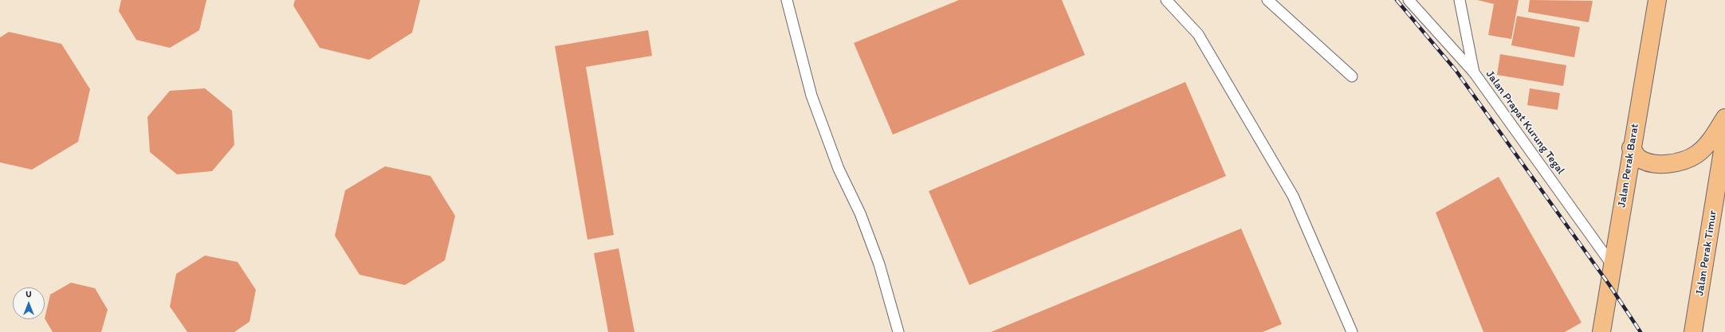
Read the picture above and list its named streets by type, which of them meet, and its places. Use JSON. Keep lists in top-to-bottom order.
{
  "streets": {
    "highway": ["Jalan Perak Barat", "Jalan Perak Timur"],
    "lane": ["Jalan Prapat Kurung Tegal"]
  },
  "crossings": [
    ["Jalan Prapat Kurung Tegal", "Jalan Perak Barat"]
  ],
  "north": "top"
}
